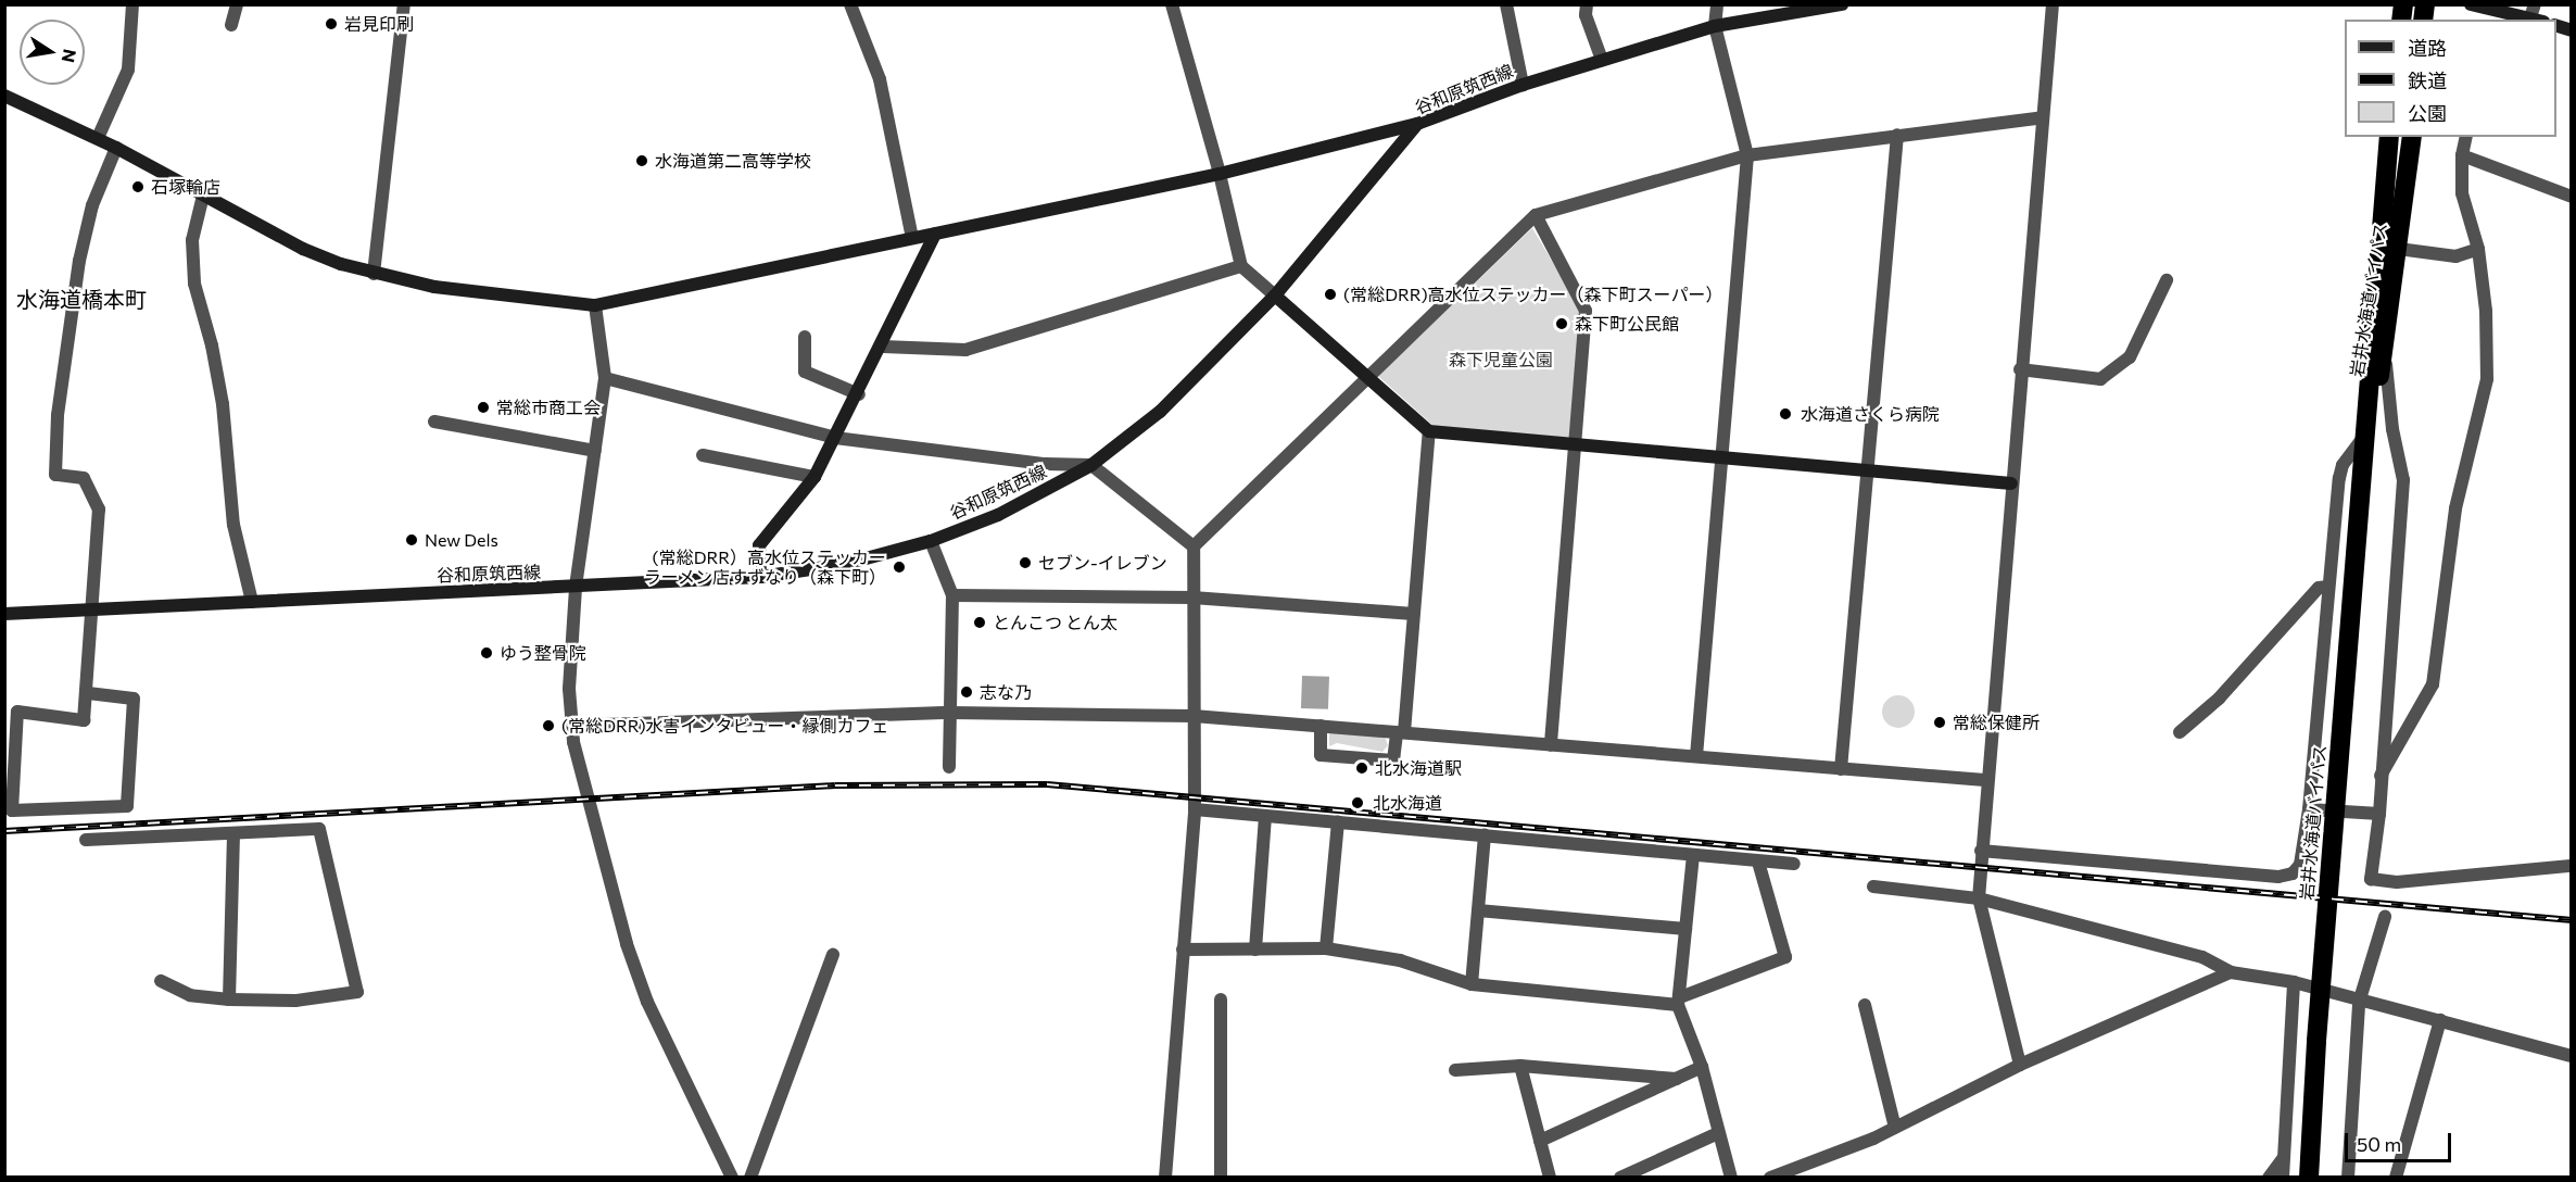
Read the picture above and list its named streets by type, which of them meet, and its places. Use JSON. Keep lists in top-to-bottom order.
{
  "streets": {
    "highway": ["岩井水海道バイパス"],
    "street": ["谷和原筑西線"]
  },
  "districts": ["水海道橋本町"],
  "parks": ["森下児童公園"],
  "places": [
    "岩見印刷",
    "水海道第二高等学校",
    "石塚輪店",
    "(常総DRR)高水位ステッカー（森下町スーパー）",
    "森下町公民館",
    "常総市商工会",
    "水海道さくら病院",
    "New Dels",
    "セブン-イレブン",
    "(常総DRR）高水位ステッカー ラーメン店すずなり（森下町）",
    "とんこつ とん太",
    "ゆう整骨院",
    "志な乃",
    "常総保健所",
    "(常総DRR)水害インタビュー・縁側カフェ",
    "北水海道駅",
    "北水海道"
  ],
  "legend": ["道路", "鉄道", "公園"],
  "scale_bar": "50 m",
  "north": "right"
}
